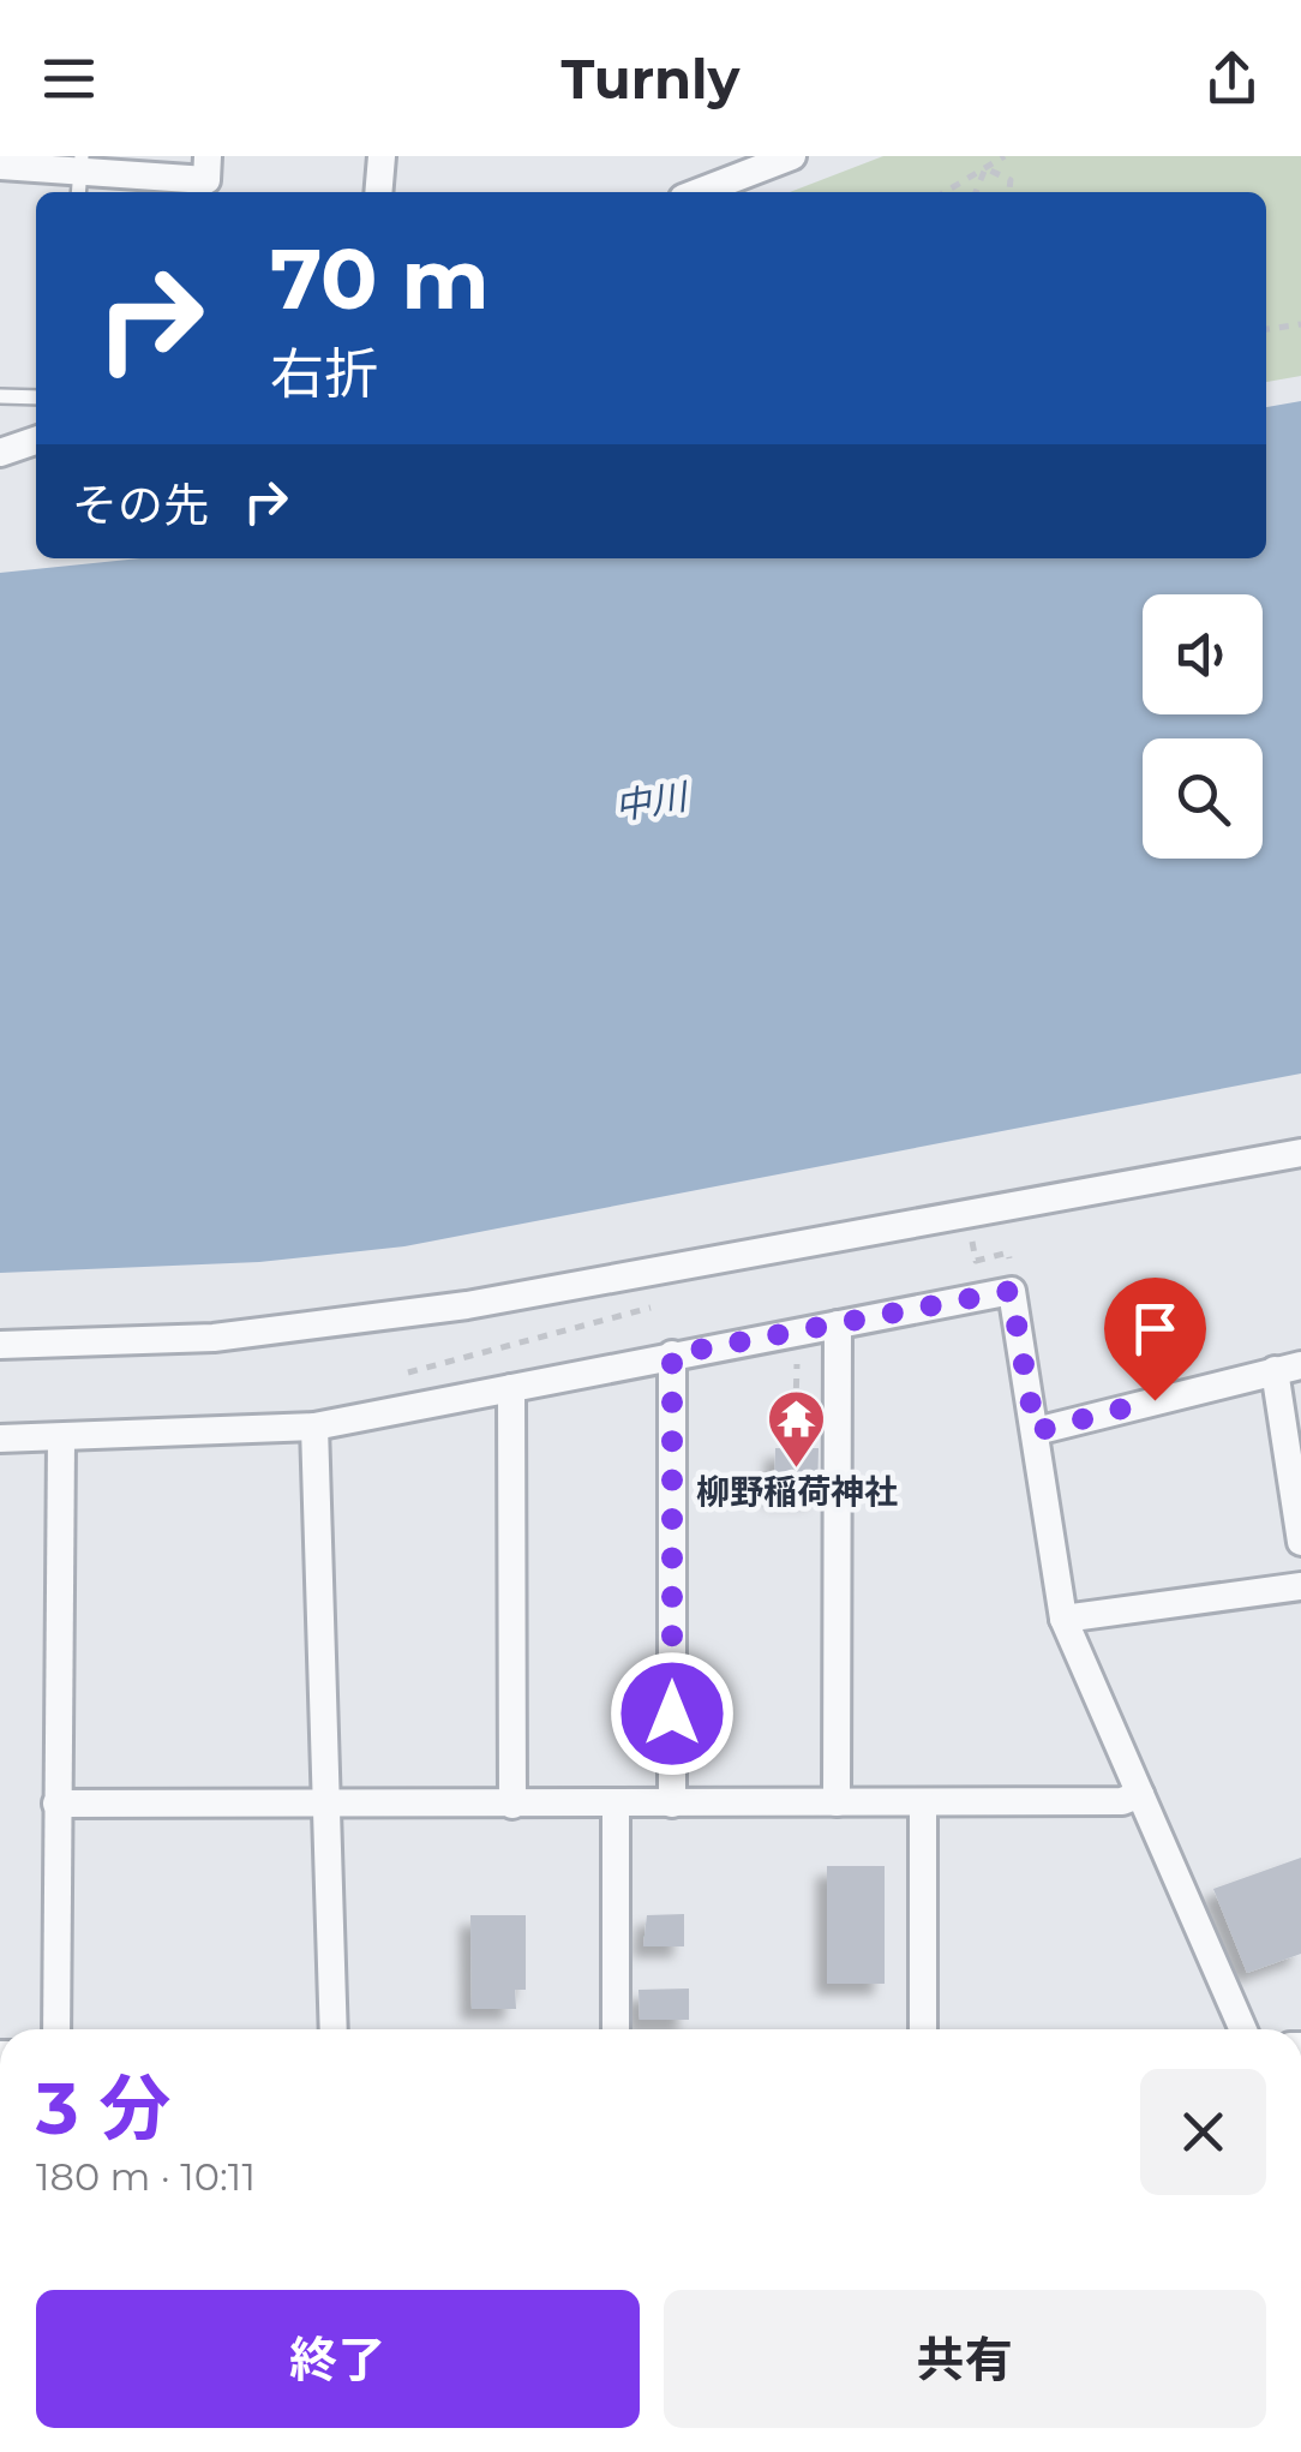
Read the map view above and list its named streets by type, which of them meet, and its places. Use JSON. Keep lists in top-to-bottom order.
{
  "water": ["中川"],
  "places": {
    "temple": ["柳野稲荷神社"]
  },
  "page": {
    "header": "Turnly",
    "turn": ["70 m", "右折"],
    "then": "その先",
    "heading": ["3 分", "180 m · 10:11"],
    "buttons": ["終了", "共有"]
  }
}
